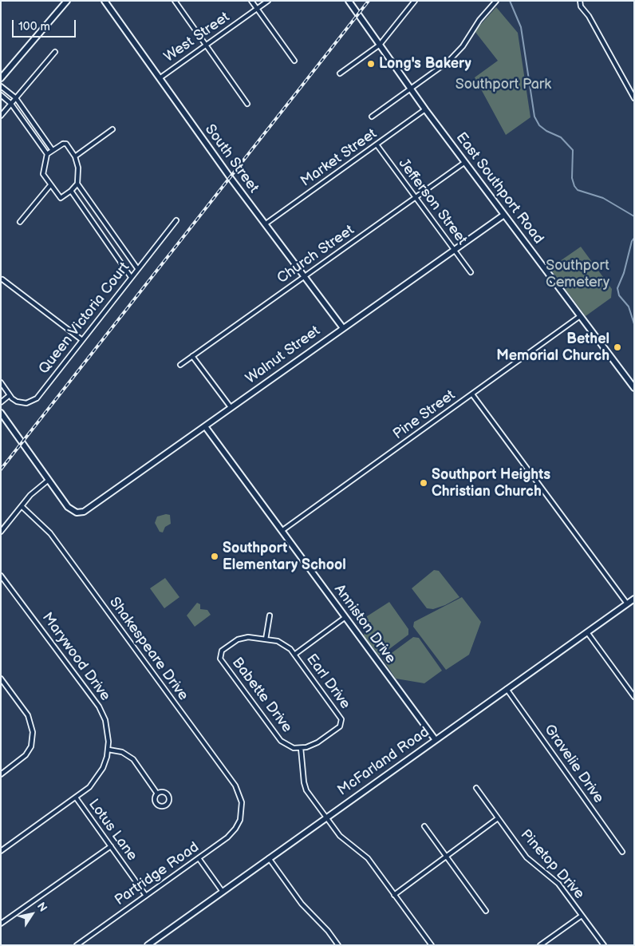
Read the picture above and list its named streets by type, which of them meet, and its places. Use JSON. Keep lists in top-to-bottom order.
{
  "streets": {
    "street": [
      "West Street",
      "Market Street",
      "South Street",
      "East Southport Road",
      "Jefferson Street",
      "Church Street",
      "Queen Victoria Court",
      "Walnut Street",
      "Pine Street",
      "Anniston Drive",
      "Shakespeare Drive",
      "Marywood Drive",
      "Earl Drive",
      "Babette Drive",
      "McFarland Road",
      "Gravelie Drive",
      "Lotus Lane",
      "Pinetop Drive",
      "Partridge Road"
    ]
  },
  "crossings": [
    ["West Street", "South Street"],
    ["Market Street", "South Street"],
    ["Market Street", "East Southport Road"],
    ["Market Street", "Jefferson Street"],
    ["South Street", "Church Street"],
    ["South Street", "Walnut Street"],
    ["East Southport Road", "Church Street"],
    ["East Southport Road", "Walnut Street"],
    ["East Southport Road", "Pine Street"],
    ["Jefferson Street", "Church Street"],
    ["Jefferson Street", "Walnut Street"],
    ["Walnut Street", "Anniston Drive"],
    ["Pine Street", "Anniston Drive"],
    ["Anniston Drive", "McFarland Road"],
    ["Shakespeare Drive", "Partridge Road"],
    ["Marywood Drive", "Lotus Lane"],
    ["Earl Drive", "Babette Drive"],
    ["McFarland Road", "Gravelie Drive"],
    ["Lotus Lane", "Partridge Road"]
  ],
  "parks": ["Southport Park", "Southport Cemetery"],
  "places": [
    "Long's Bakery",
    "Bethel Memorial Church",
    "Southport Heights Christian Church",
    "Southport Elementary School"
  ],
  "scale_bar": "100 m",
  "north": "top right"
}
